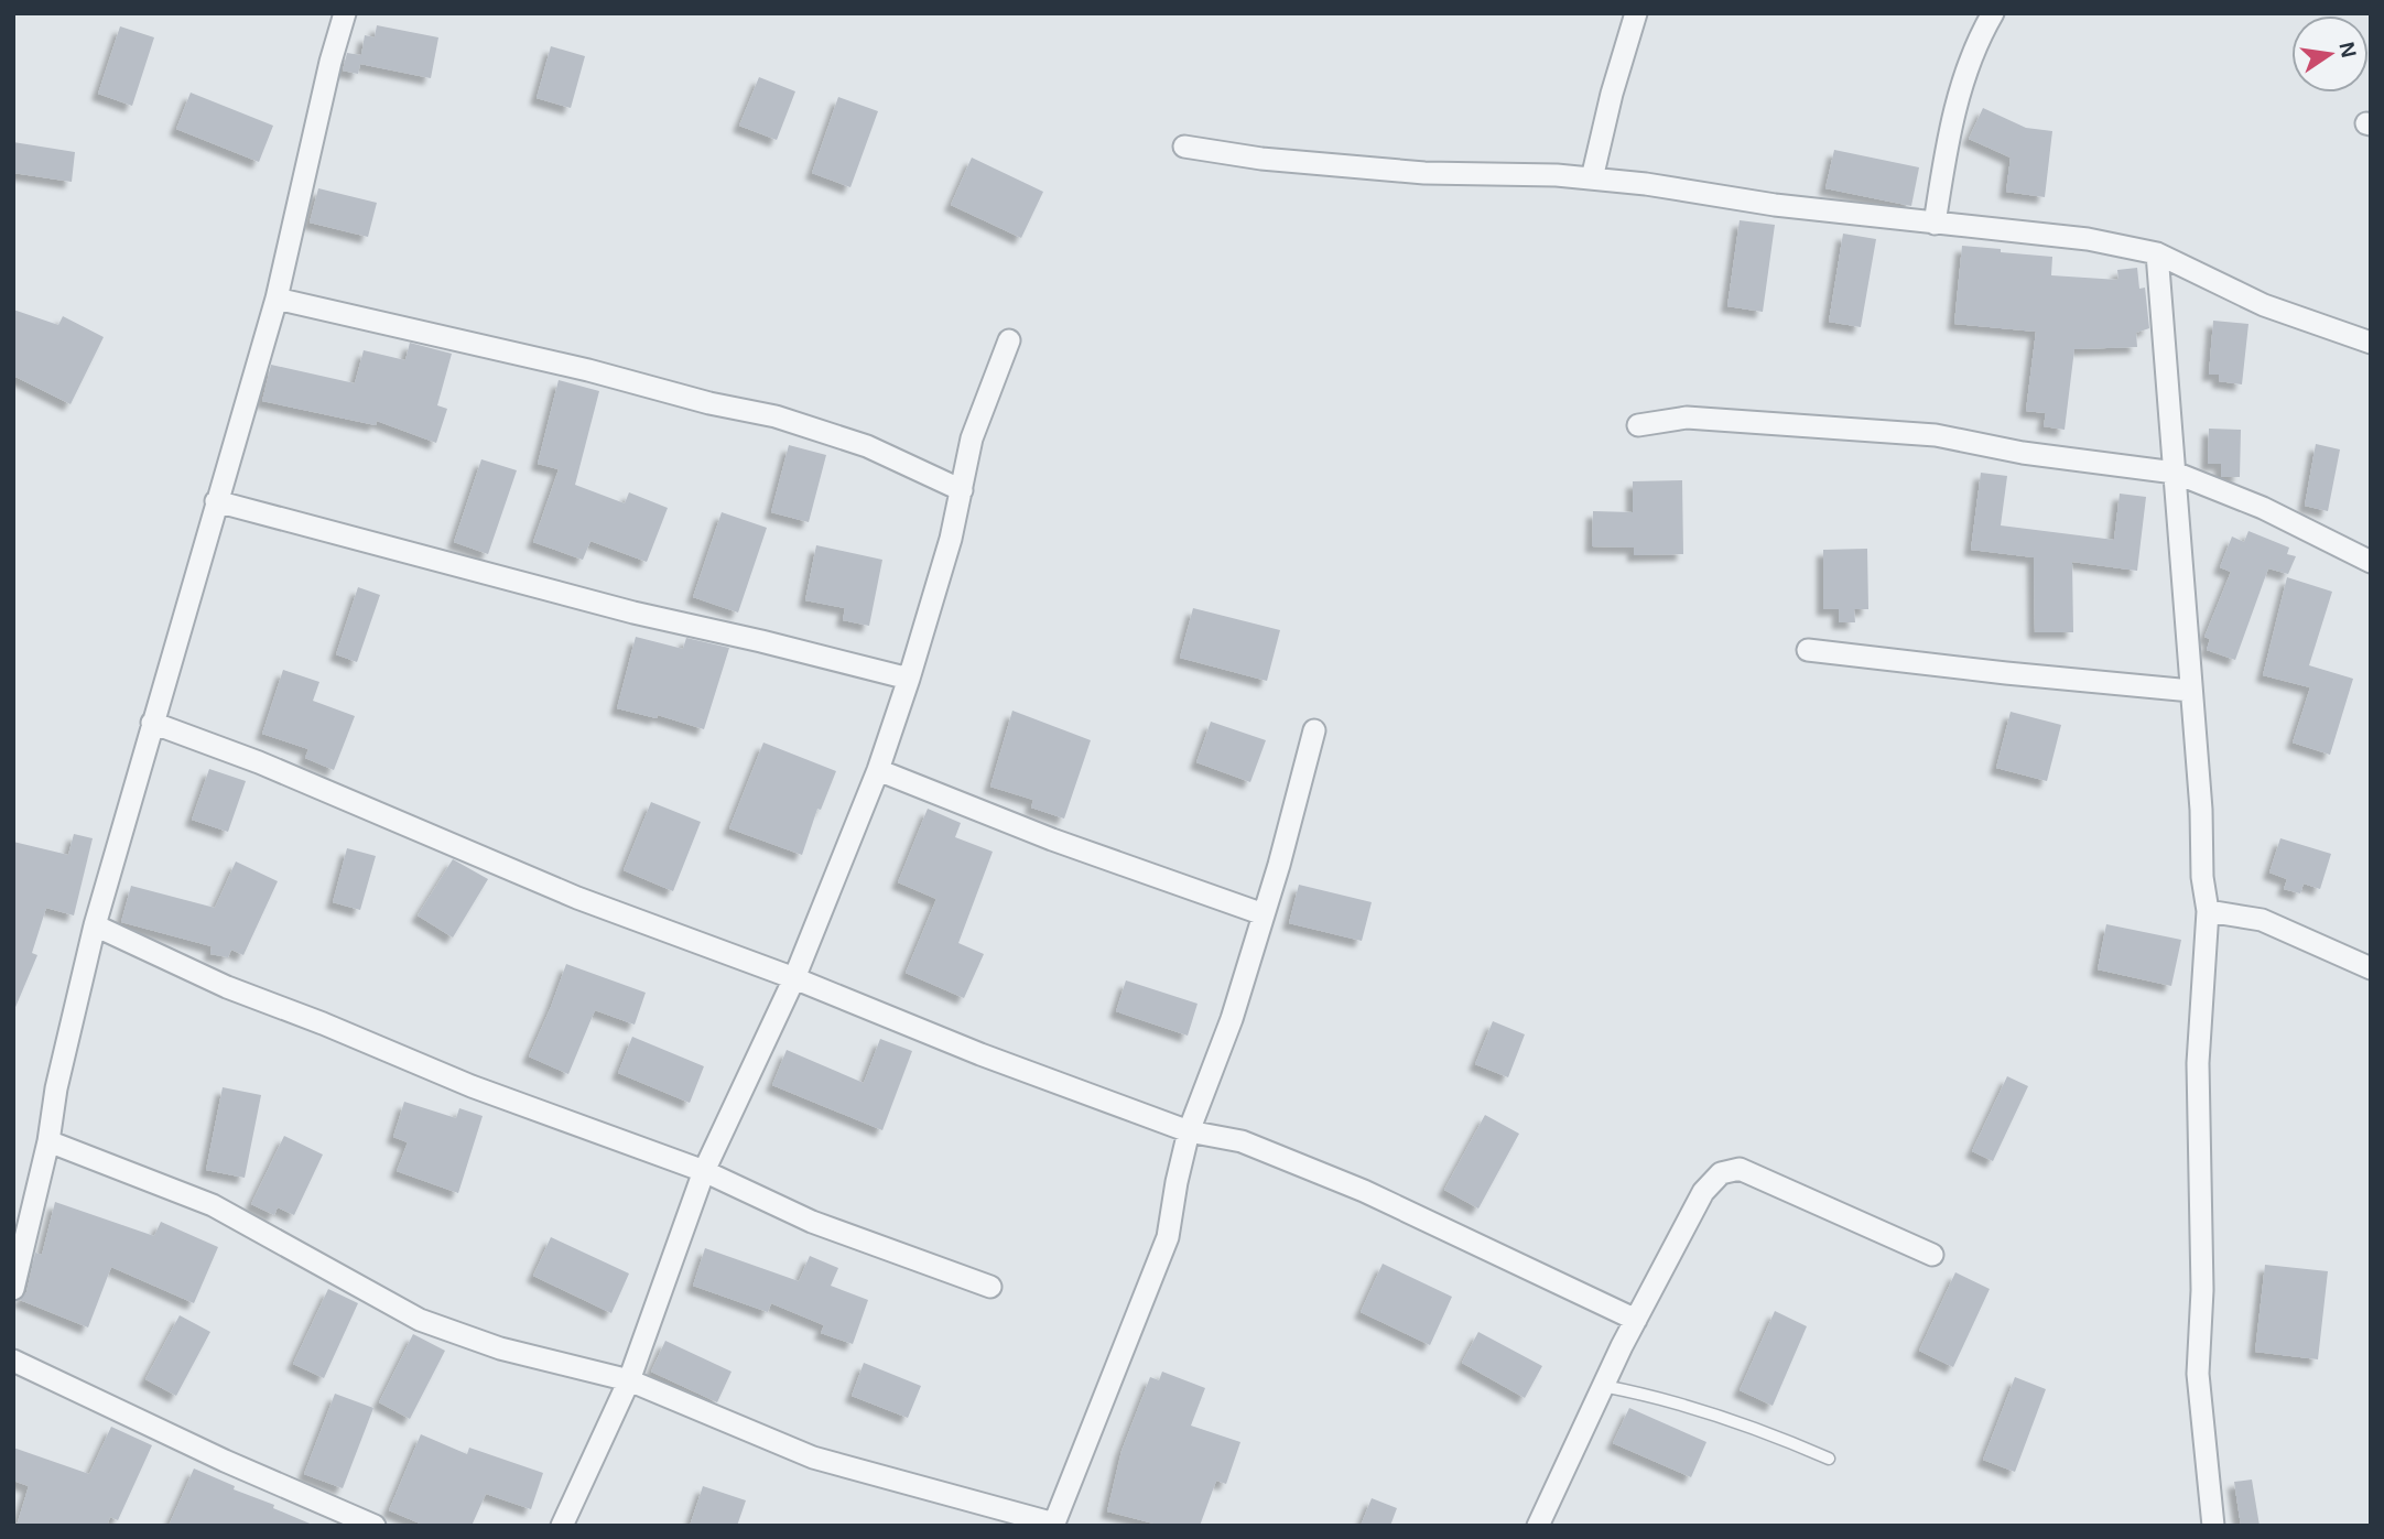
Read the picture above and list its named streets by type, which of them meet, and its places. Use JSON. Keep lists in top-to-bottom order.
{
  "north": "right"
}
